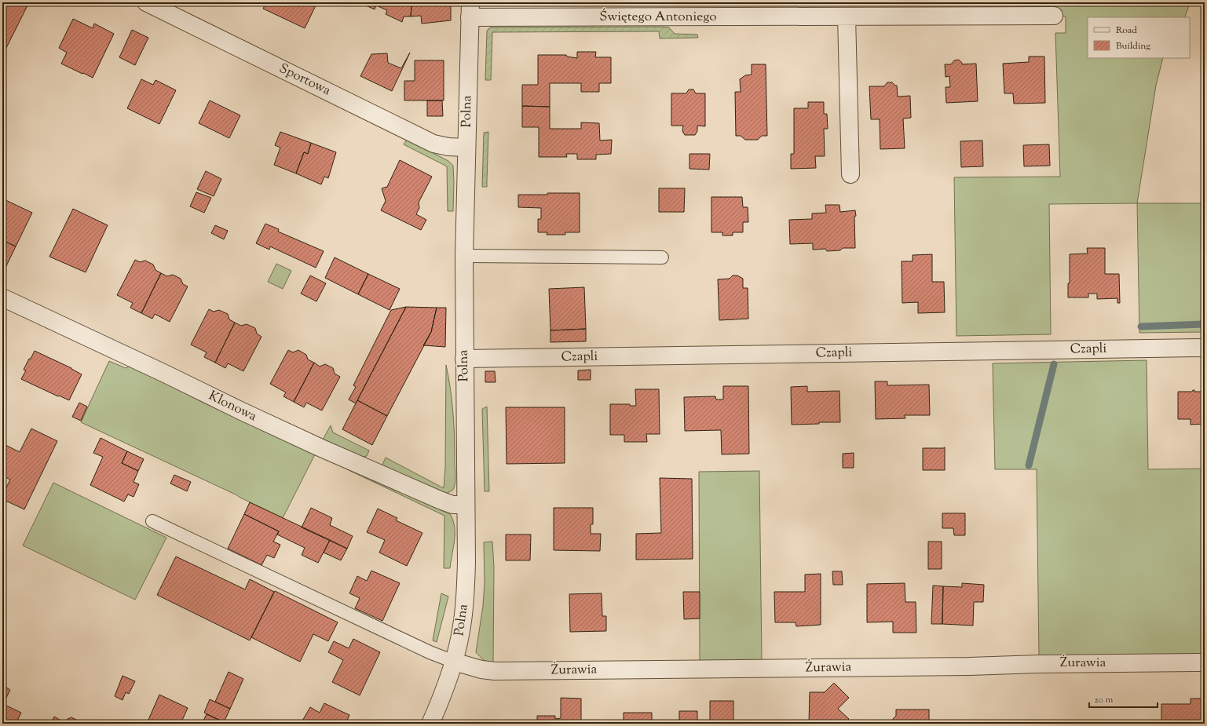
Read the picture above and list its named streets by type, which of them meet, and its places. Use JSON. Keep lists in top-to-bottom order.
{
  "streets": {
    "street": [
      "Świętego Antoniego",
      "Sportowa",
      "Polna",
      "Czapli",
      "Klonowa",
      "Żurawia"
    ]
  },
  "crossings": [
    ["Świętego Antoniego", "Polna"],
    ["Sportowa", "Polna"],
    ["Polna", "Czapli"],
    ["Polna", "Klonowa"],
    ["Polna", "Żurawia"]
  ],
  "legend": ["Road", "Building"],
  "scale_bar": "20 m"
}
